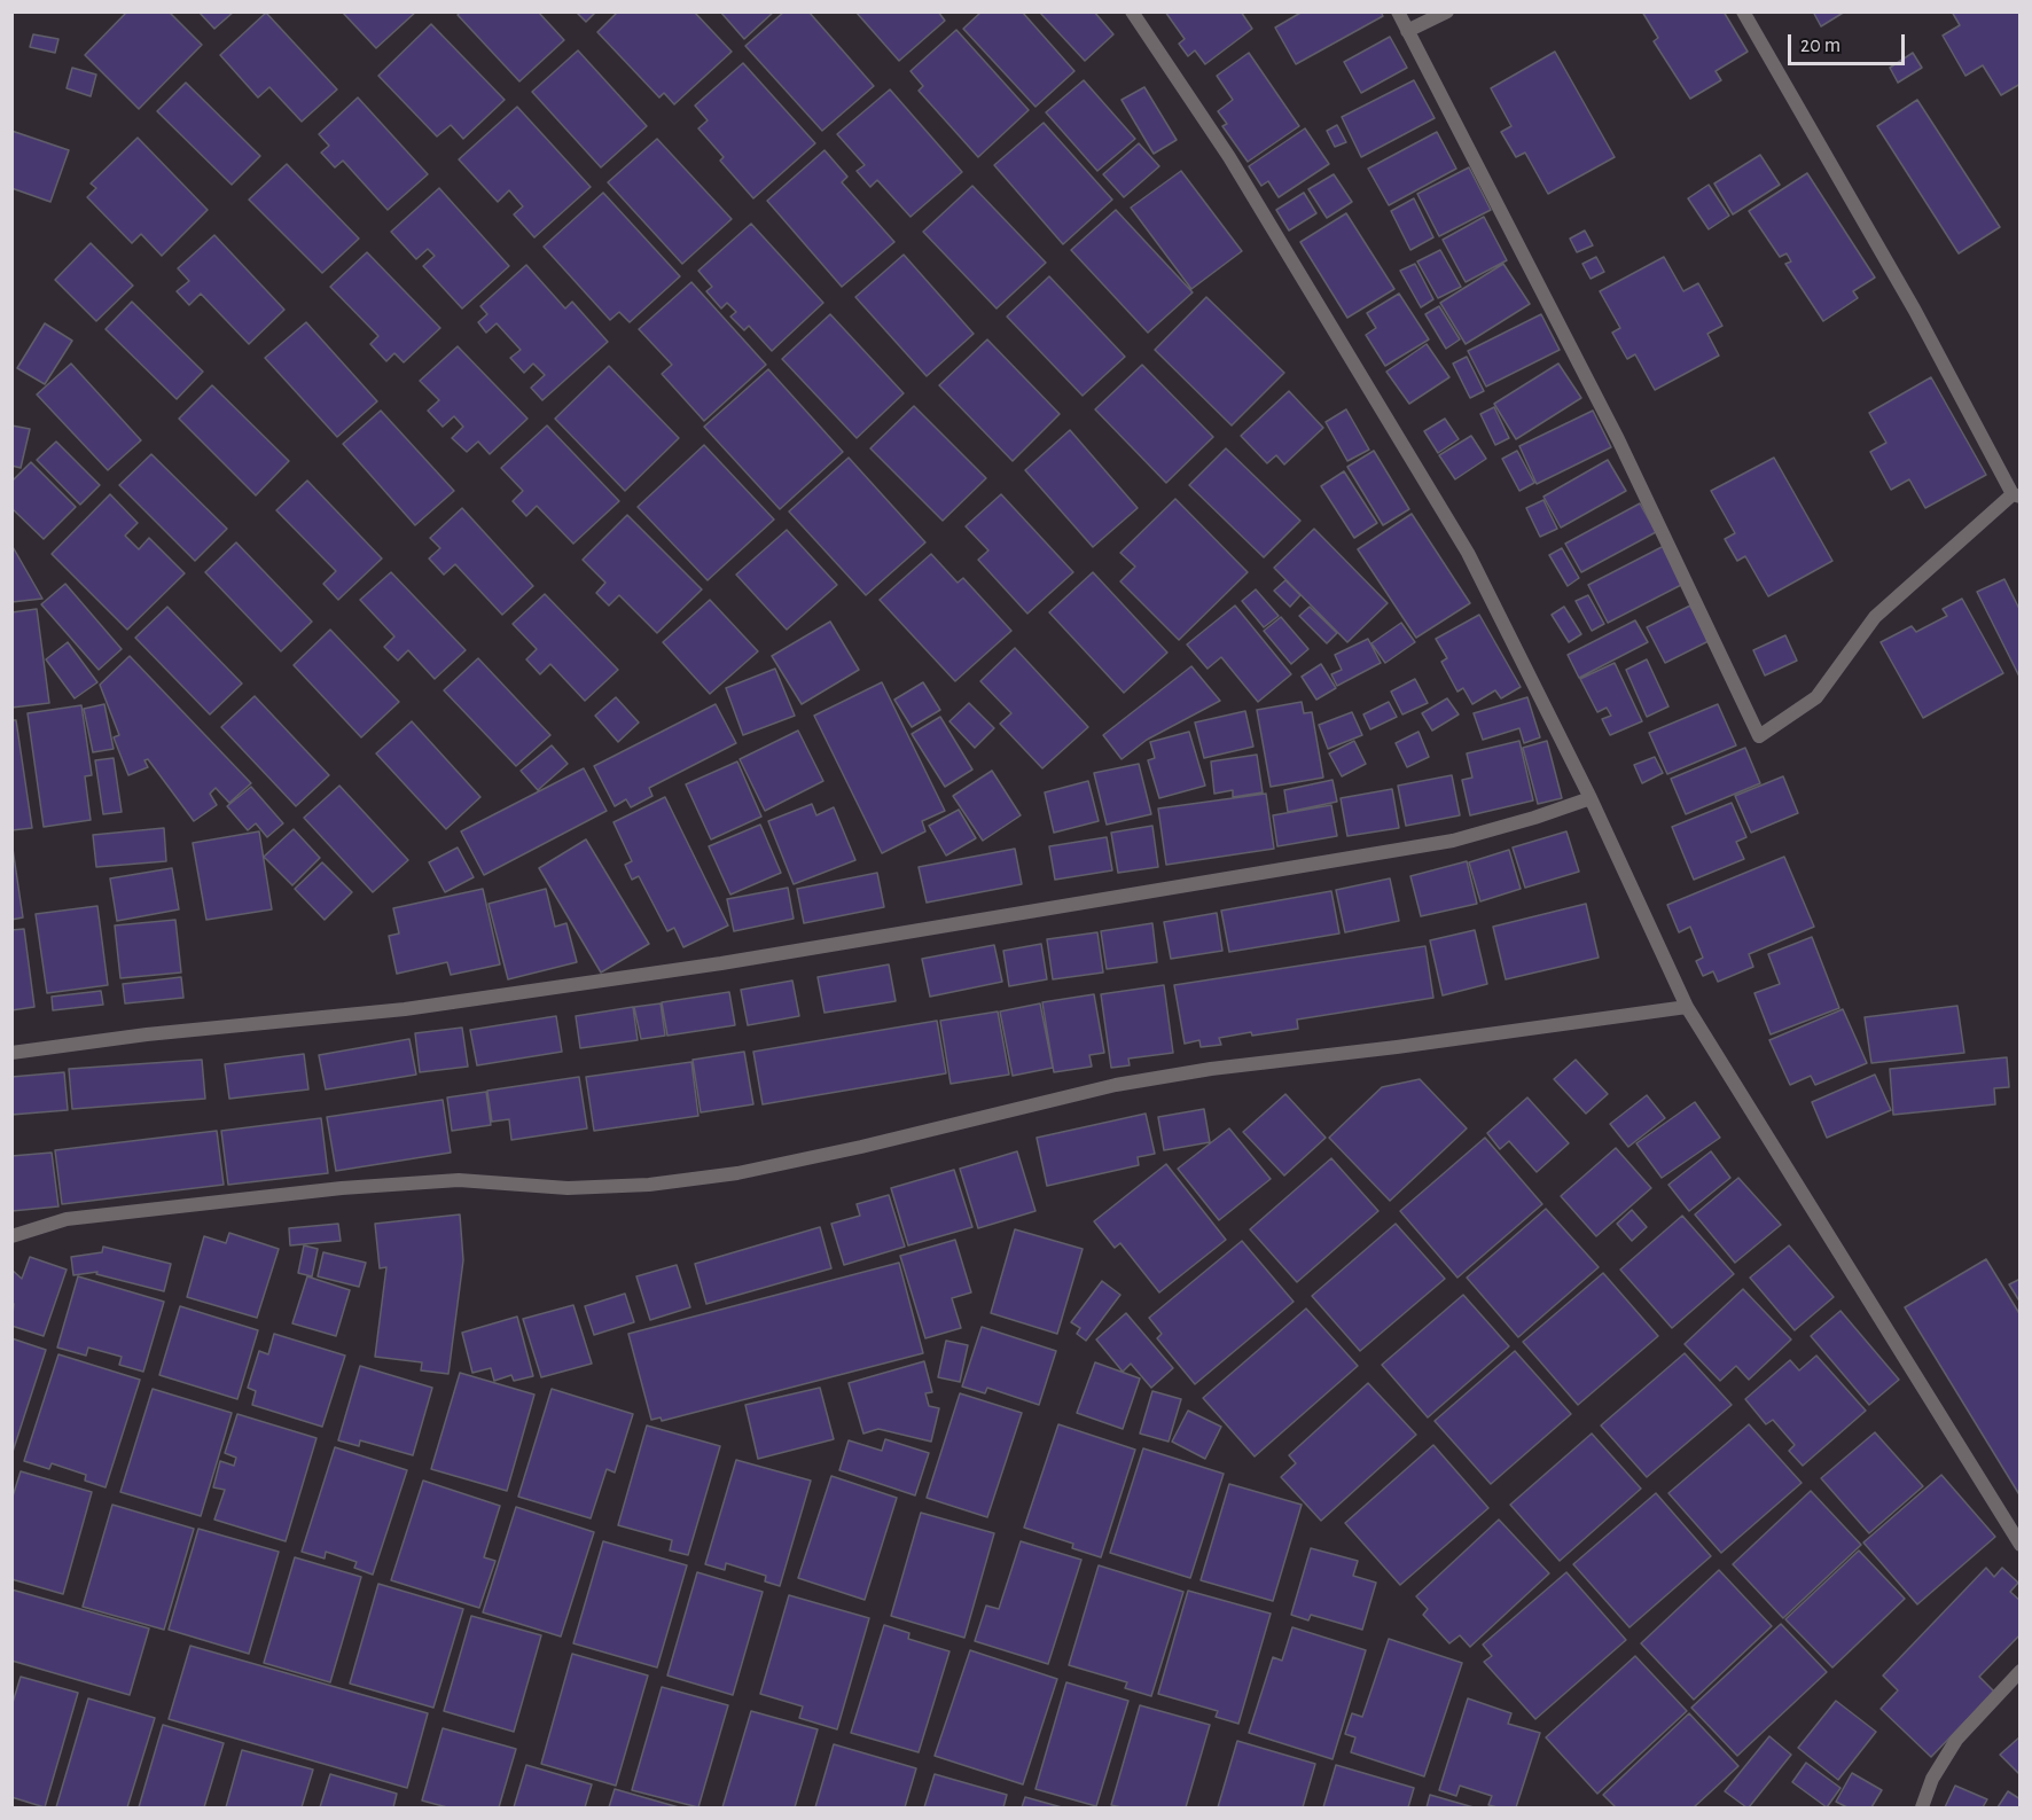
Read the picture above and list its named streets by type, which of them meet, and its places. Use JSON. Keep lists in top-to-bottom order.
{
  "scale_bar": "20 m"
}
